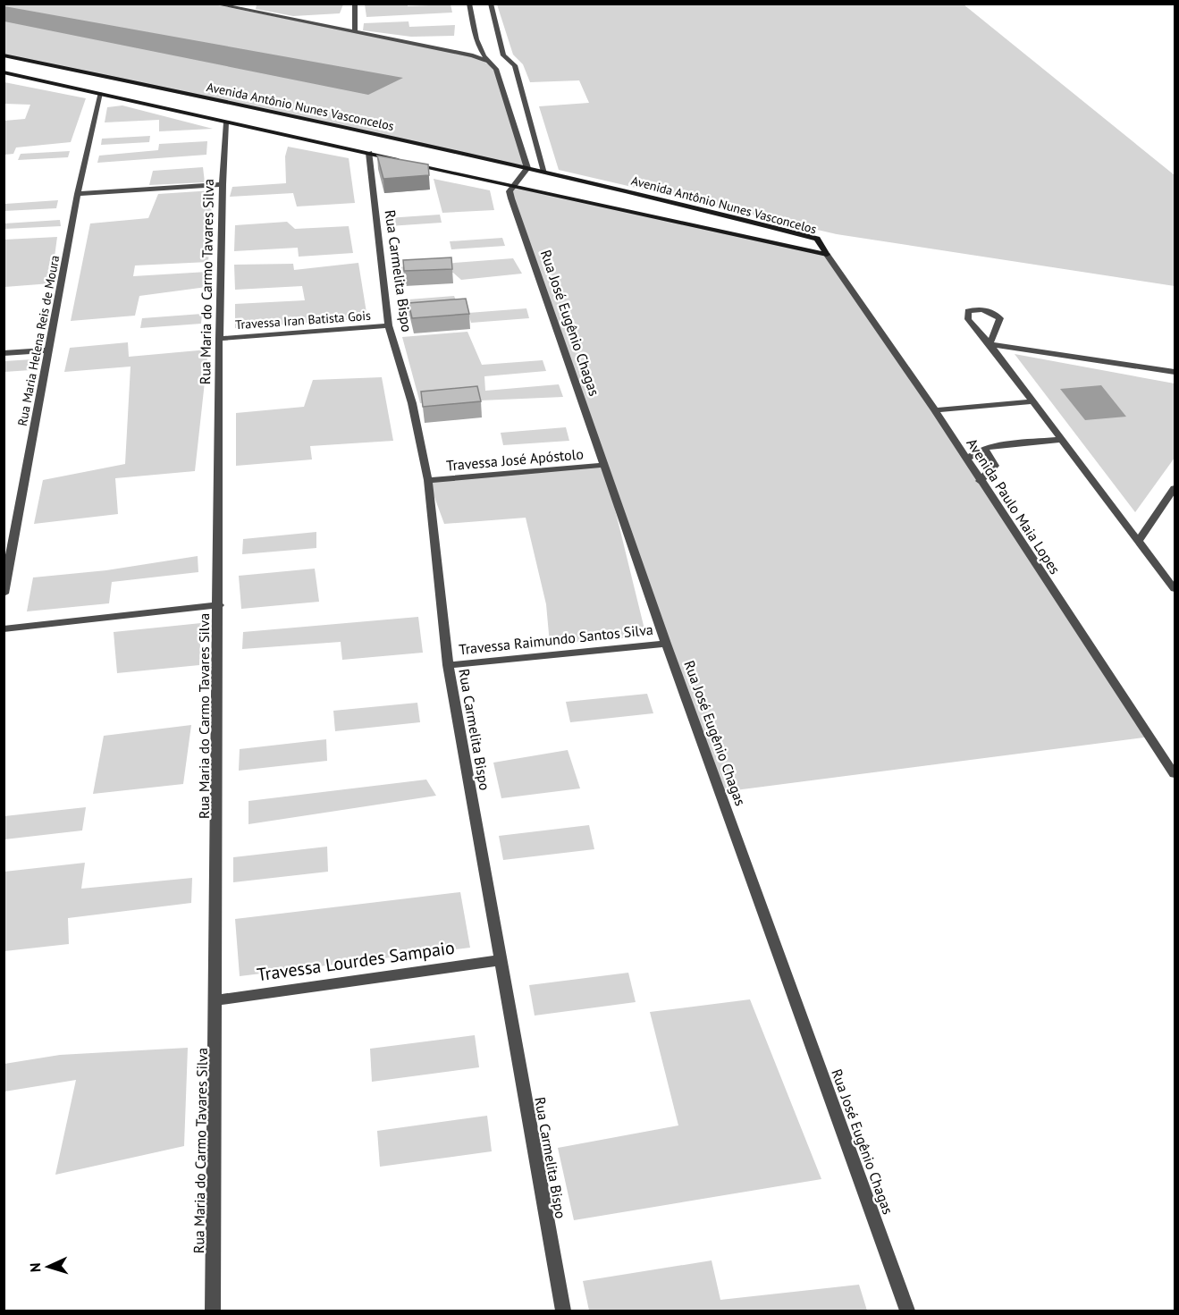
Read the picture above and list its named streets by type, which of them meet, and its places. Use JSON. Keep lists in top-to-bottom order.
{
  "streets": {
    "street": [
      "Avenida Antônio Nunes Vasconcelos",
      "Rua Carmelita Bispo",
      "Rua Maria do Carmo Tavares Silva",
      "Travessa Iran Batista Gois",
      "Rua José Eugênio Chagas",
      "Rua Maria Helena Reis de Moura",
      "Travessa José Apóstolo",
      "Avenida Paulo Maia Lopes",
      "Travessa Raimundo Santos Silva",
      "Travessa Lourdes Sampaio"
    ]
  },
  "crossings": [
    ["Avenida Antônio Nunes Vasconcelos", "Rua Carmelita Bispo"],
    ["Avenida Antônio Nunes Vasconcelos", "Rua Maria do Carmo Tavares Silva"],
    ["Avenida Antônio Nunes Vasconcelos", "Rua José Eugênio Chagas"],
    ["Avenida Antônio Nunes Vasconcelos", "Rua Maria Helena Reis de Moura"],
    ["Avenida Antônio Nunes Vasconcelos", "Avenida Paulo Maia Lopes"],
    ["Rua Carmelita Bispo", "Travessa Iran Batista Gois"],
    ["Rua Carmelita Bispo", "Travessa José Apóstolo"],
    ["Rua Carmelita Bispo", "Travessa Raimundo Santos Silva"],
    ["Rua Carmelita Bispo", "Travessa Lourdes Sampaio"],
    ["Rua Maria do Carmo Tavares Silva", "Travessa Iran Batista Gois"],
    ["Rua Maria do Carmo Tavares Silva", "Travessa Lourdes Sampaio"],
    ["Rua José Eugênio Chagas", "Travessa José Apóstolo"],
    ["Rua José Eugênio Chagas", "Travessa Raimundo Santos Silva"]
  ],
  "north": "left"
}
